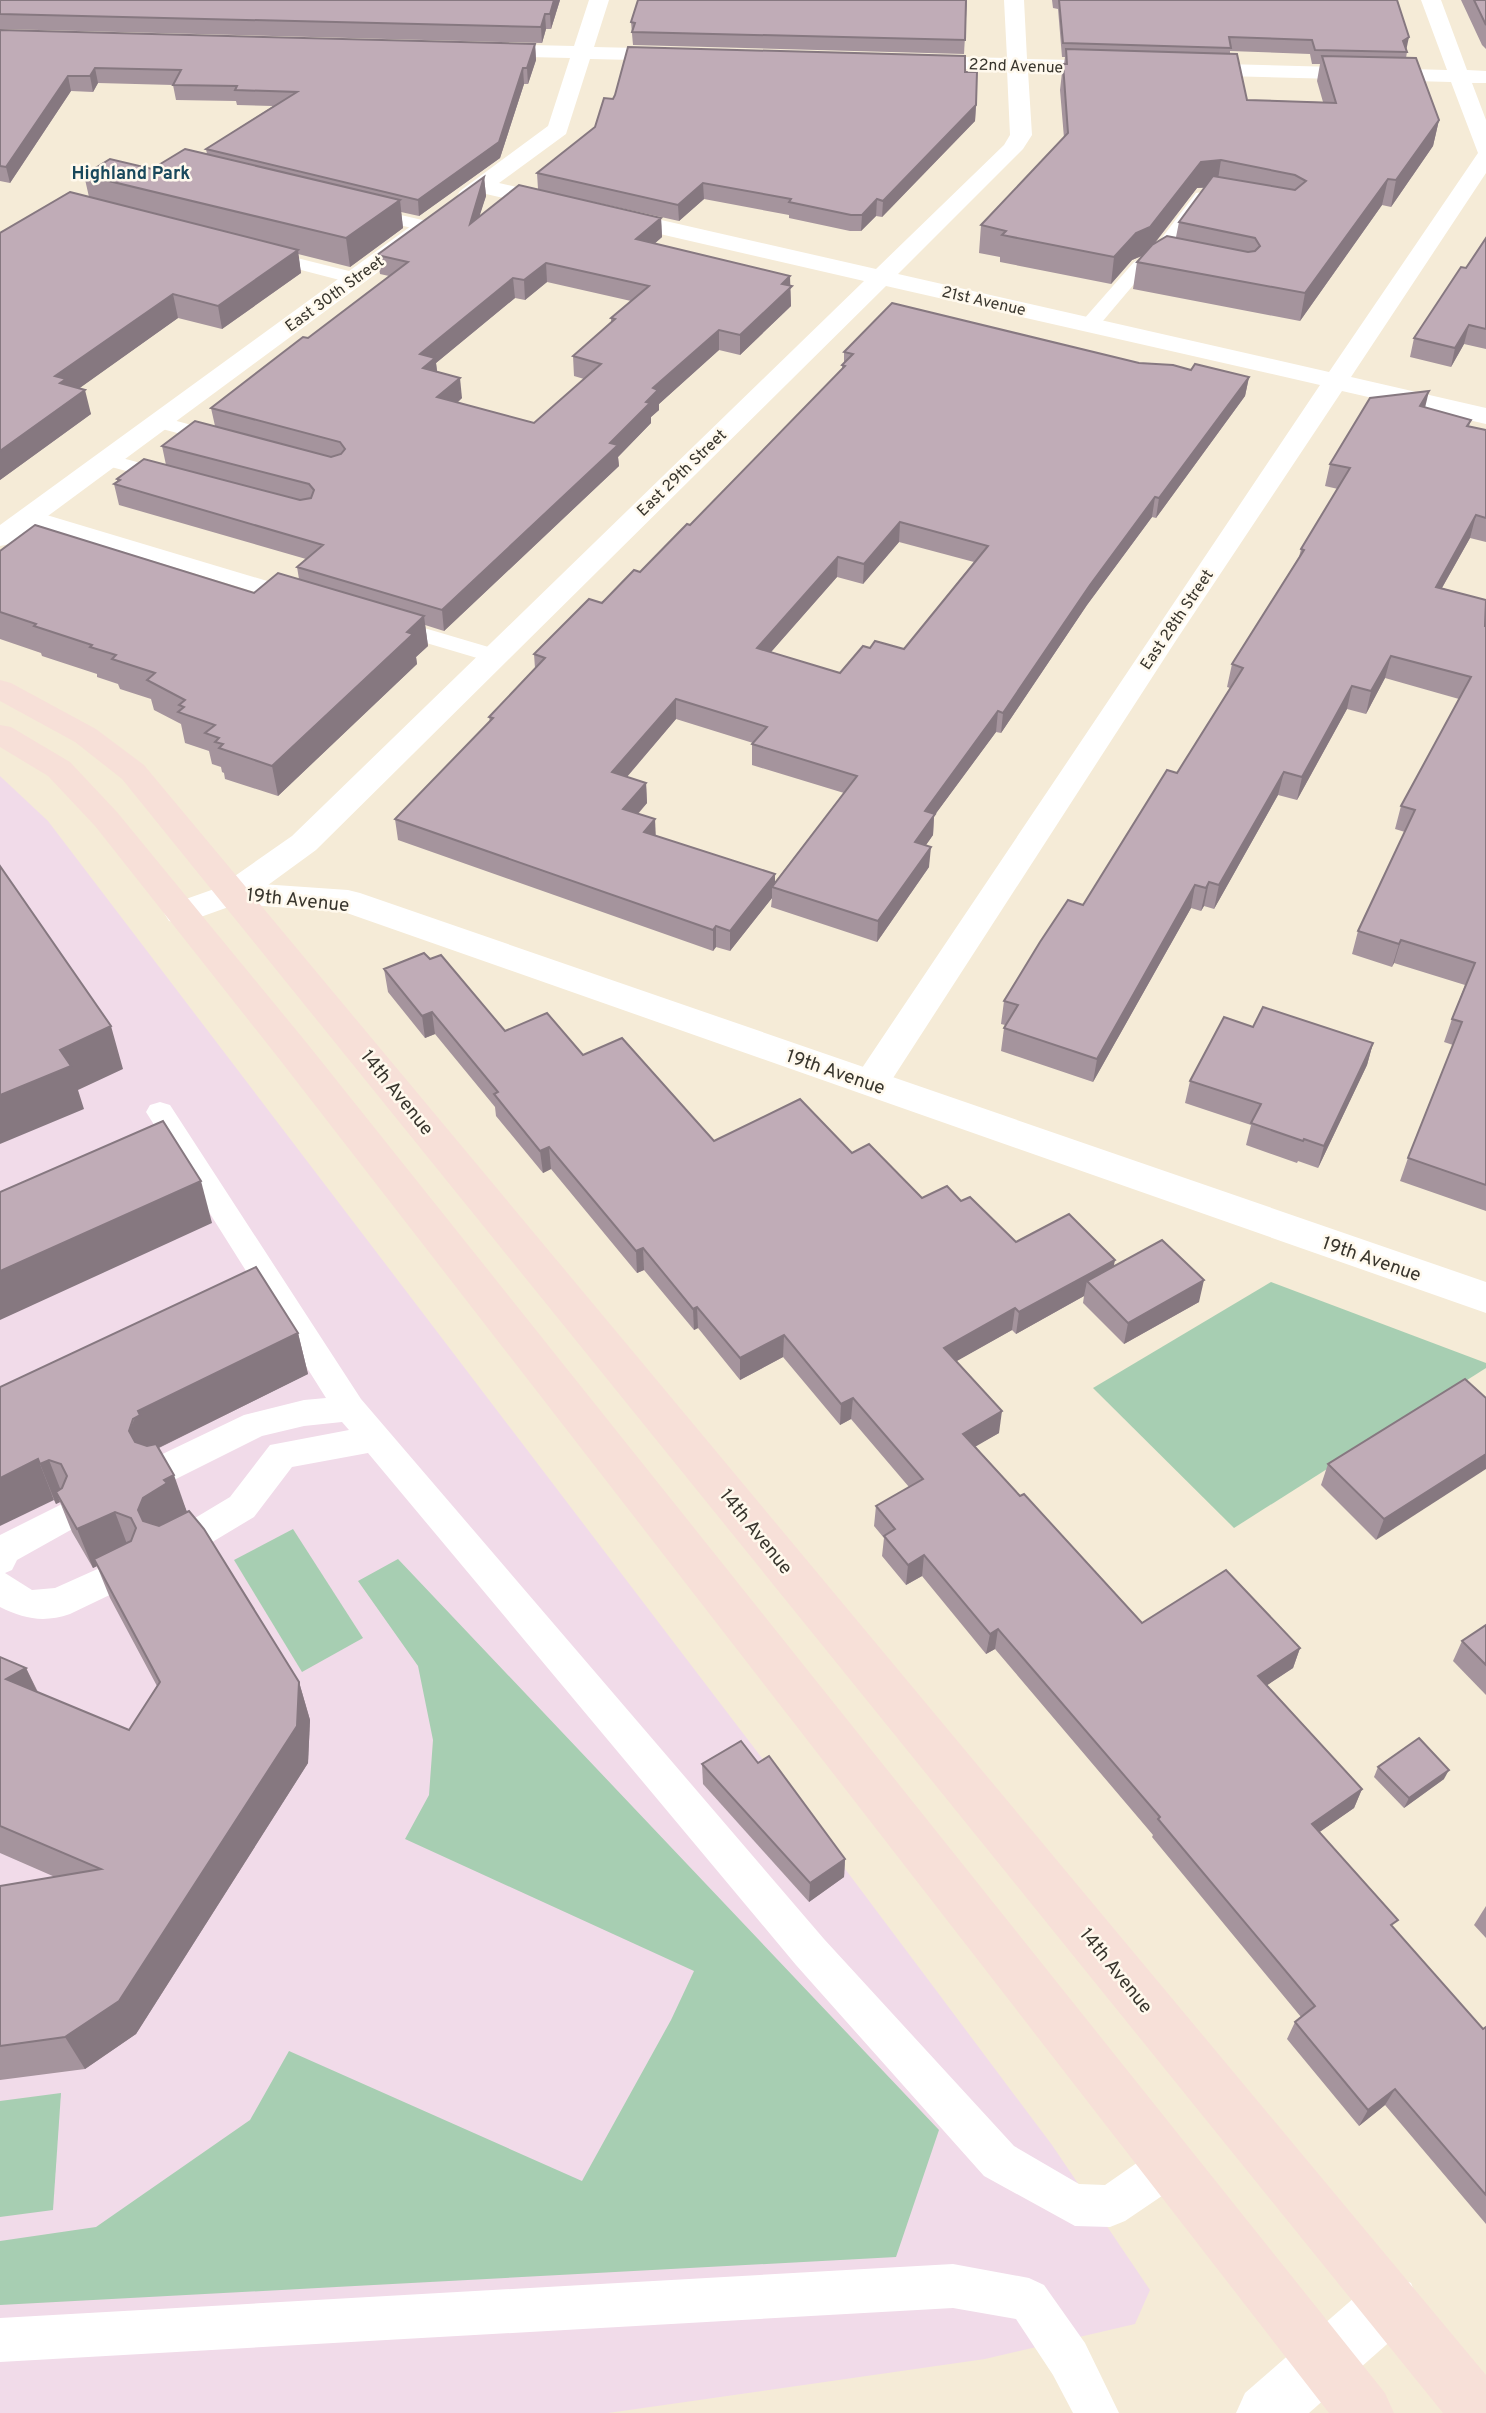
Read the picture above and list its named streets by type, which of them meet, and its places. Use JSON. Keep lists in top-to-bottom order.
{
  "streets": {
    "main road": ["14th Avenue"],
    "street": [
      "22nd Avenue",
      "East 30th Street",
      "21st Avenue",
      "East 29th Street",
      "East 28th Street",
      "19th Avenue"
    ]
  },
  "crossings": [
    ["22nd Avenue", "East 29th Street"],
    ["East 30th Street", "21st Avenue"],
    ["21st Avenue", "East 29th Street"],
    ["21st Avenue", "East 28th Street"],
    ["East 29th Street", "19th Avenue"],
    ["East 29th Street", "14th Avenue"],
    ["East 28th Street", "19th Avenue"],
    ["19th Avenue", "14th Avenue"]
  ],
  "districts": ["Highland Park"]
}
